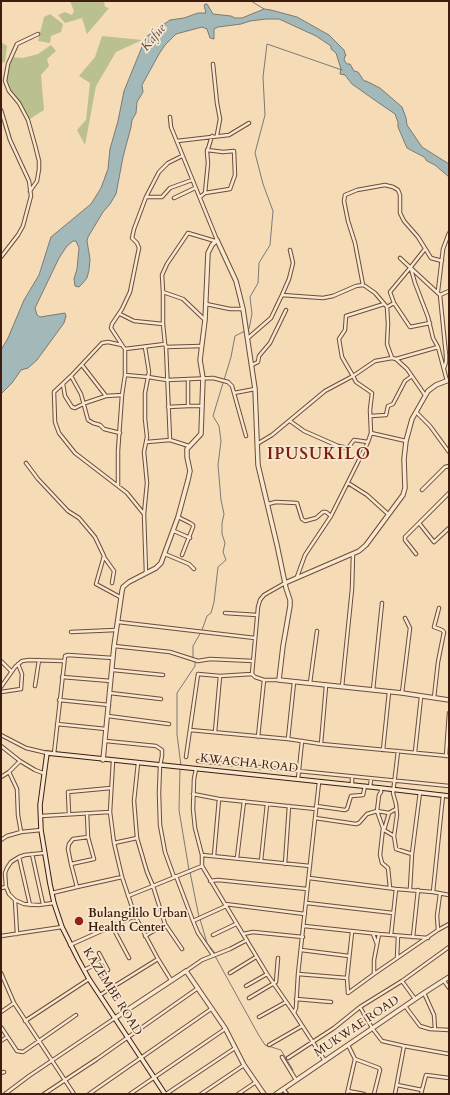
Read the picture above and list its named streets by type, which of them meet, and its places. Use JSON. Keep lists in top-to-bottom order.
{
  "streets": {
    "street": ["KWACHA ROAD", "KAZEMBE ROAD", "MUKWAE ROAD"]
  },
  "crossings": [
    ["KWACHA ROAD", "KAZEMBE ROAD"]
  ],
  "districts": ["IPUSUKILO"],
  "water": ["Kafue"],
  "places": ["Bulangililo Urban Health Center"]
}
